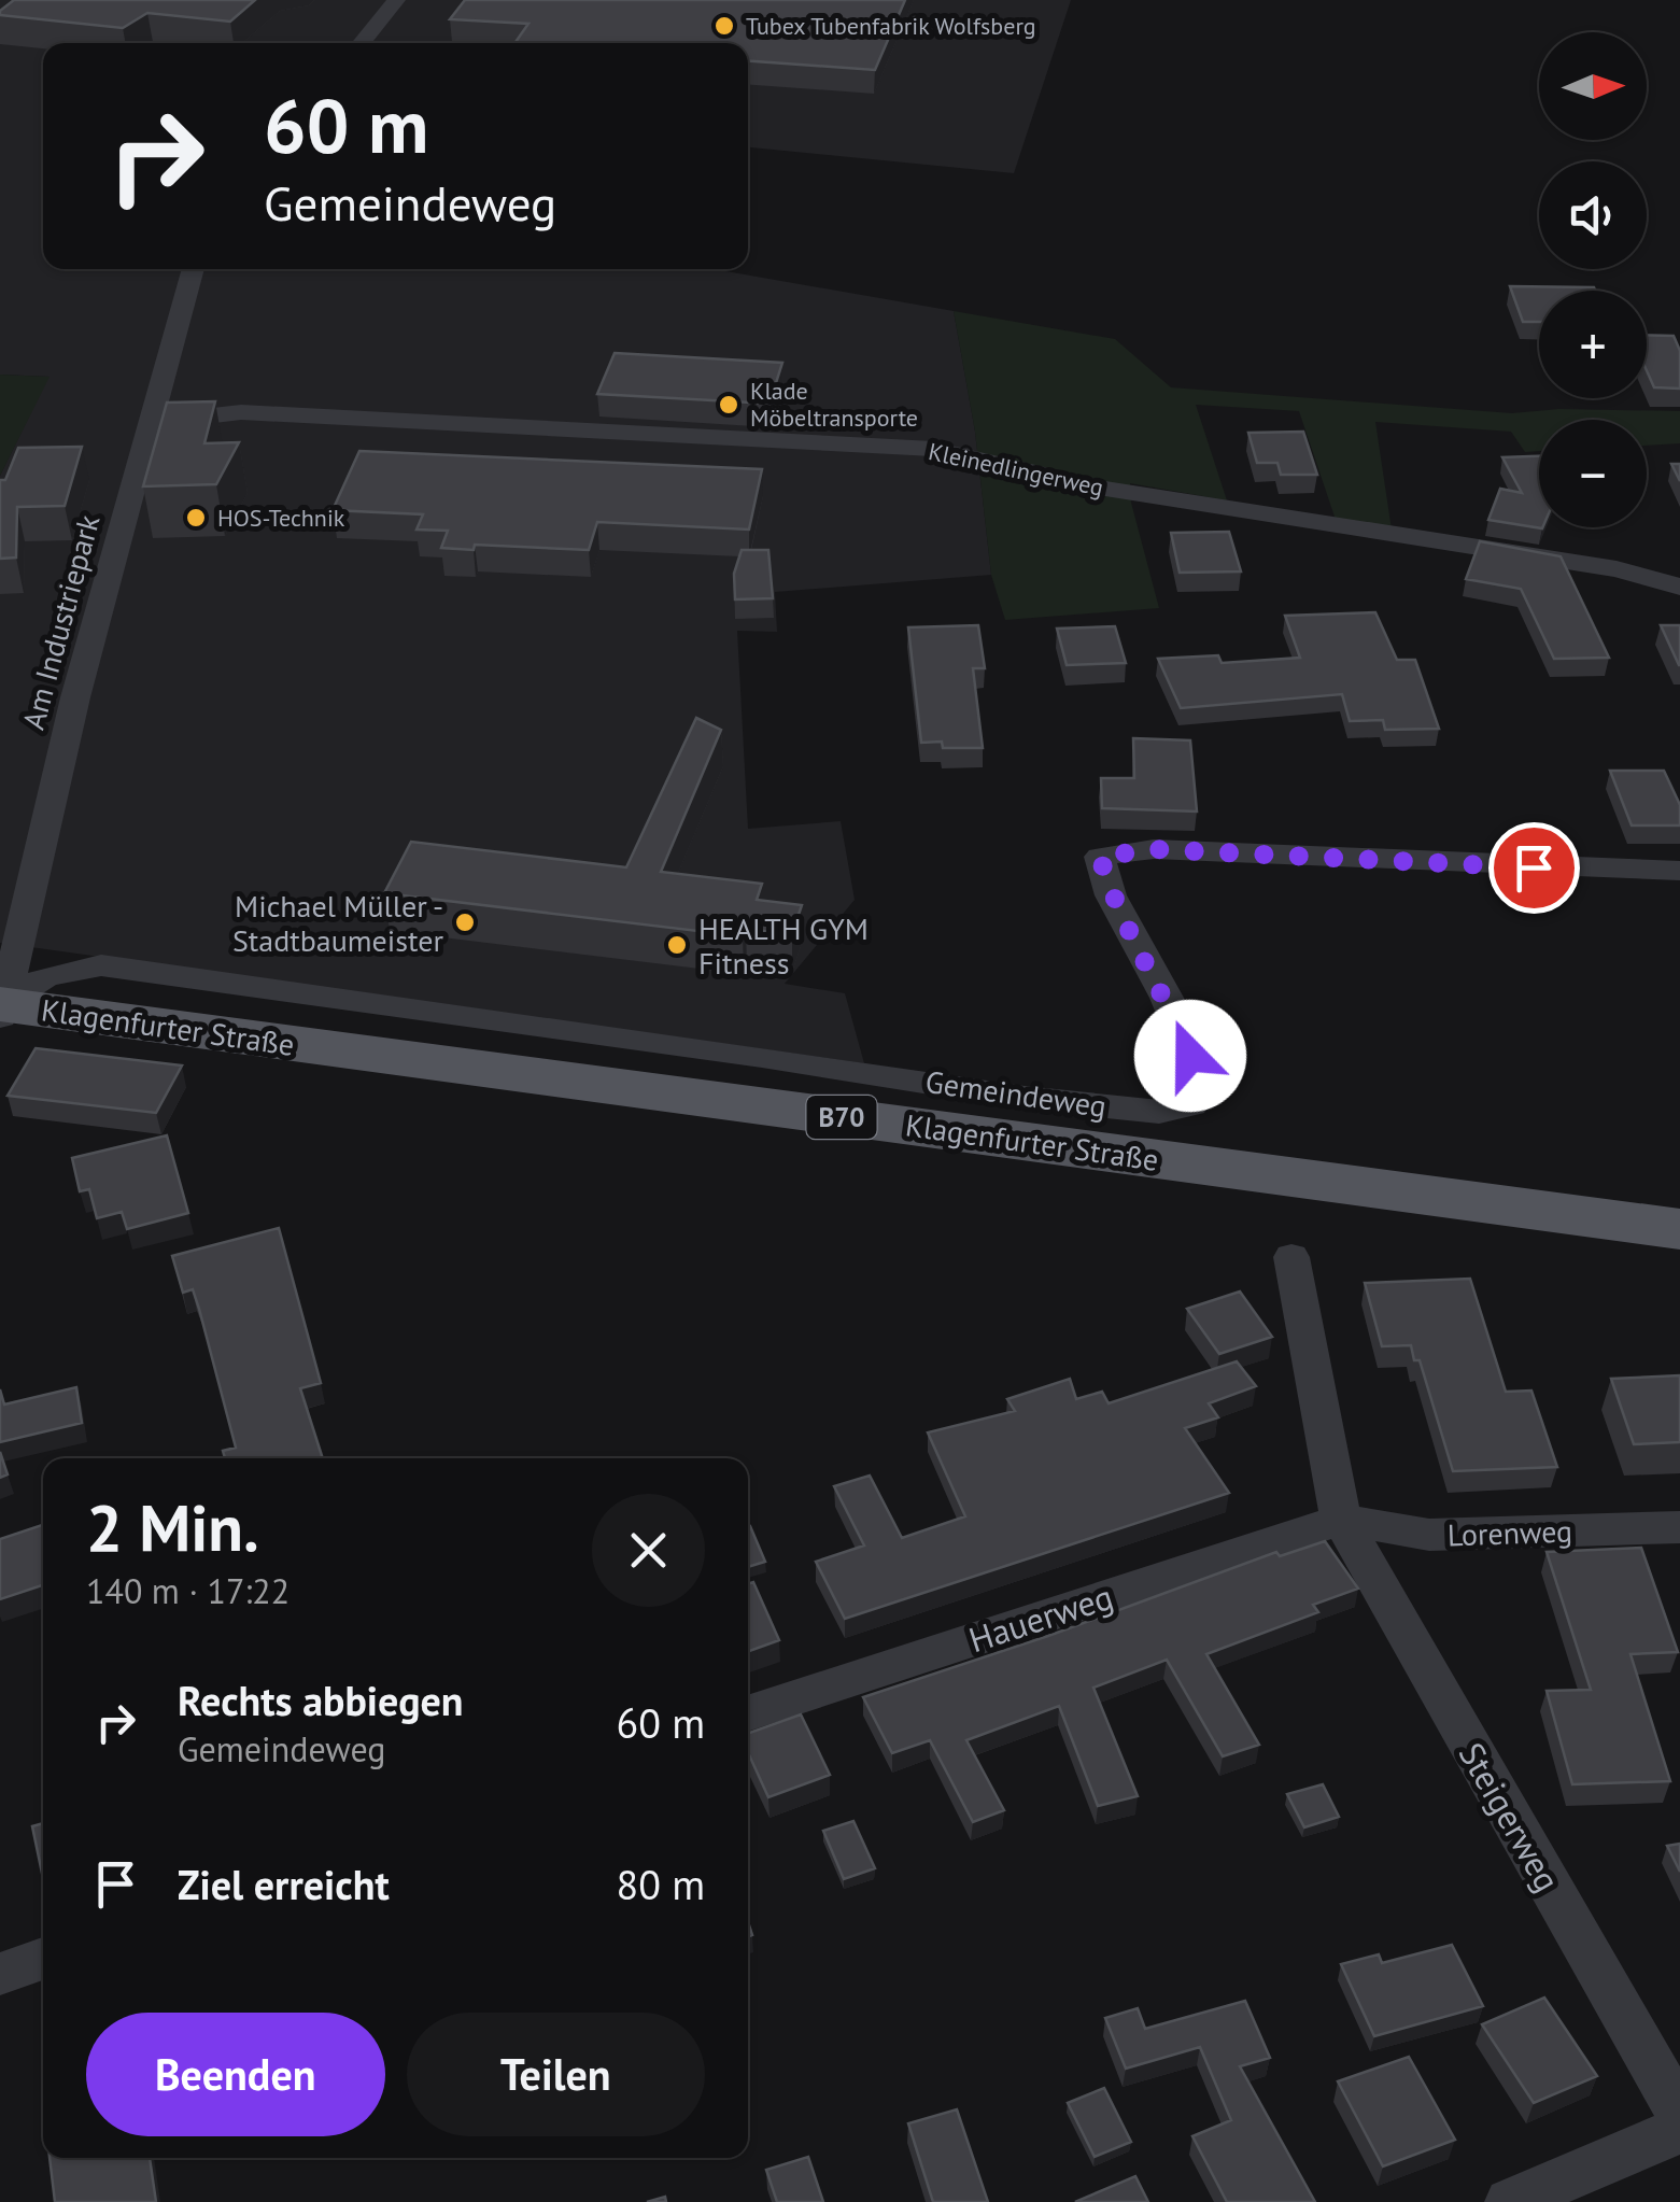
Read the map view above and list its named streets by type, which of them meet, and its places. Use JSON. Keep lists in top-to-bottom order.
{
  "streets": {
    "main road": ["Klagenfurter Straße", "B70"],
    "street": [
      "Kleinedlingerweg",
      "Am Industriepark",
      "Gemeindeweg",
      "Lorenweg",
      "Hauerweg",
      "Steigerweg"
    ]
  },
  "crossings": [
    ["Kleinedlingerweg", "Am Industriepark"],
    ["Am Industriepark", "Klagenfurter Straße"],
    ["Am Industriepark", "Gemeindeweg"],
    ["Klagenfurter Straße", "Gemeindeweg"],
    ["Lorenweg", "Hauerweg"],
    ["Lorenweg", "Steigerweg"],
    ["Hauerweg", "Steigerweg"]
  ],
  "places": [
    "Tubex Tubenfabrik Wolfsberg",
    "Klade Möbeltransporte",
    "HOS-Technik",
    "Michael Müller - Stadtbaumeister",
    "HEALTH GYM Fitness"
  ],
  "north": "right",
  "page": {
    "map_buttons": ["+", "−"],
    "turn": ["60 m", "Gemeindeweg"],
    "heading": ["2 Min.", "140 m · 17:22"],
    "list": [
      {
        "name": "Rechts abbiegen",
        "note": "Gemeindeweg",
        "value": "60 m"
      },
      {
        "name": "Ziel erreicht",
        "value": "80 m"
      }
    ],
    "buttons": ["Beenden", "Teilen"]
  }
}
